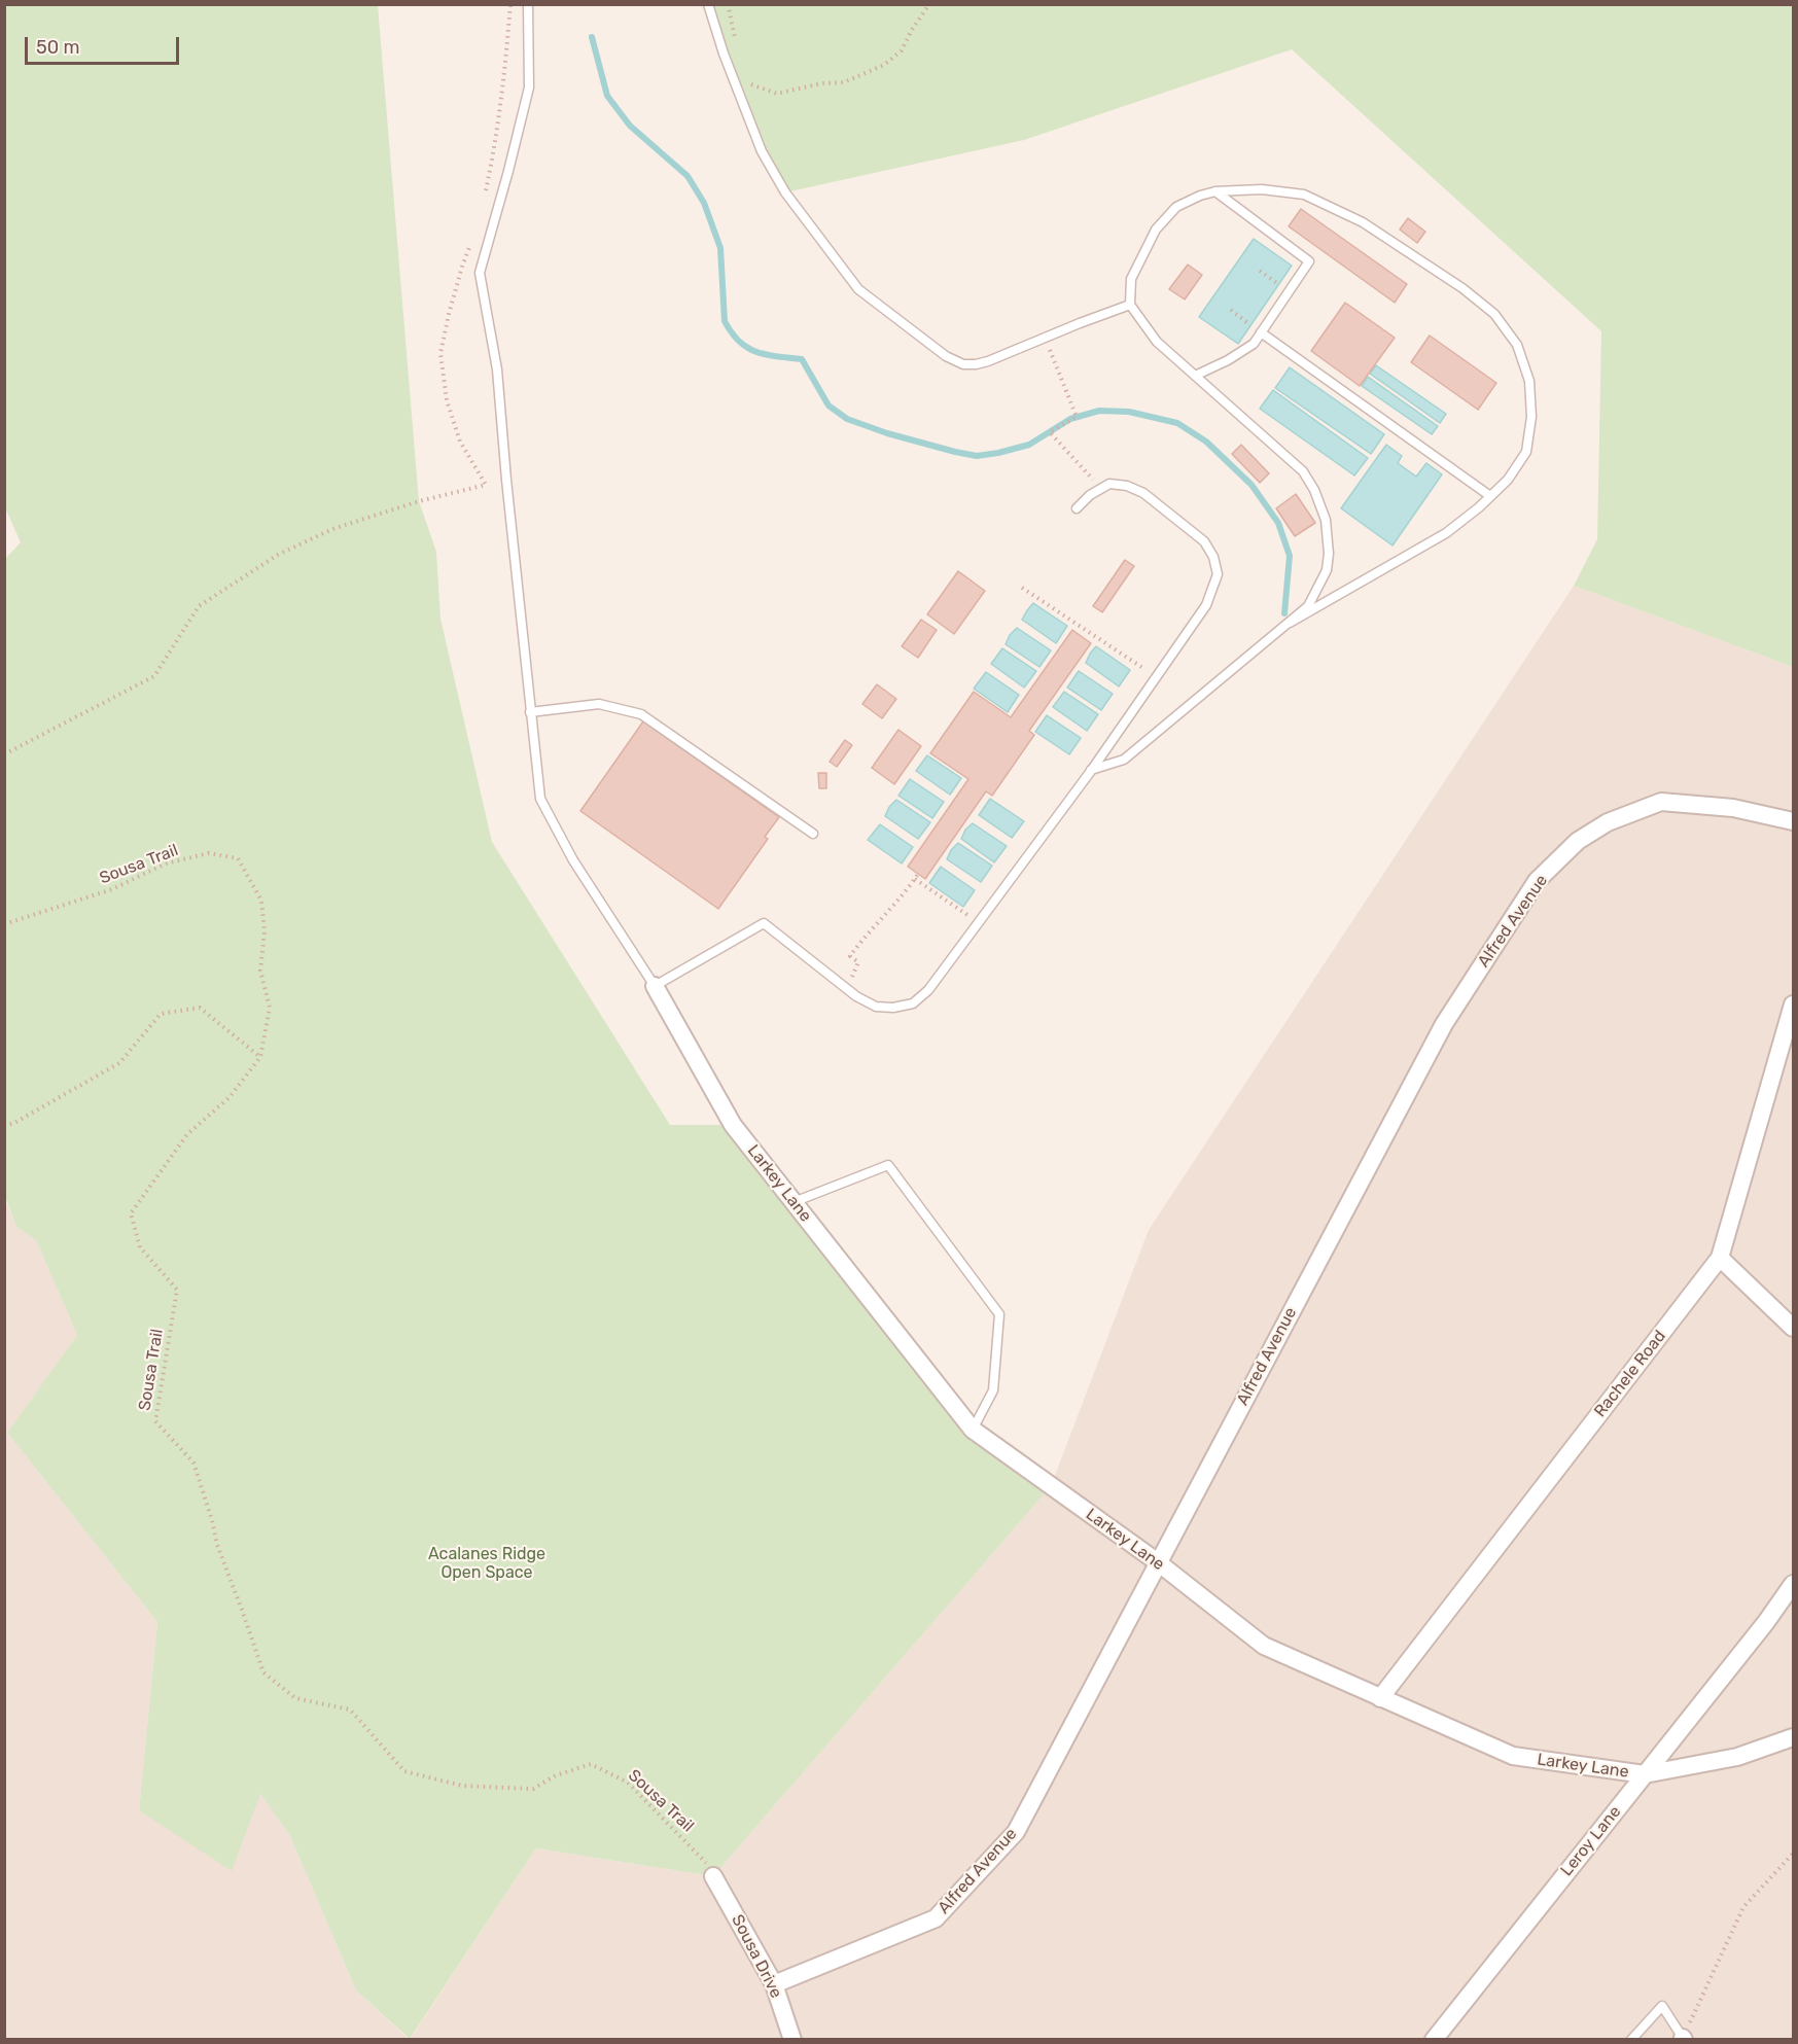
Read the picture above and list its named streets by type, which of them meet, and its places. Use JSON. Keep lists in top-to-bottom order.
{
  "streets": {
    "street": [
      "Alfred Avenue",
      "Larkey Lane",
      "Rachele Road",
      "Leroy Lane",
      "Sousa Drive"
    ],
    "path": ["Sousa Trail"]
  },
  "crossings": [
    ["Sousa Trail", "Sousa Drive"],
    ["Alfred Avenue", "Larkey Lane"],
    ["Alfred Avenue", "Sousa Drive"],
    ["Larkey Lane", "Rachele Road"],
    ["Larkey Lane", "Leroy Lane"]
  ],
  "parks": ["Acalanes Ridge Open Space"],
  "scale_bar": "50 m"
}
